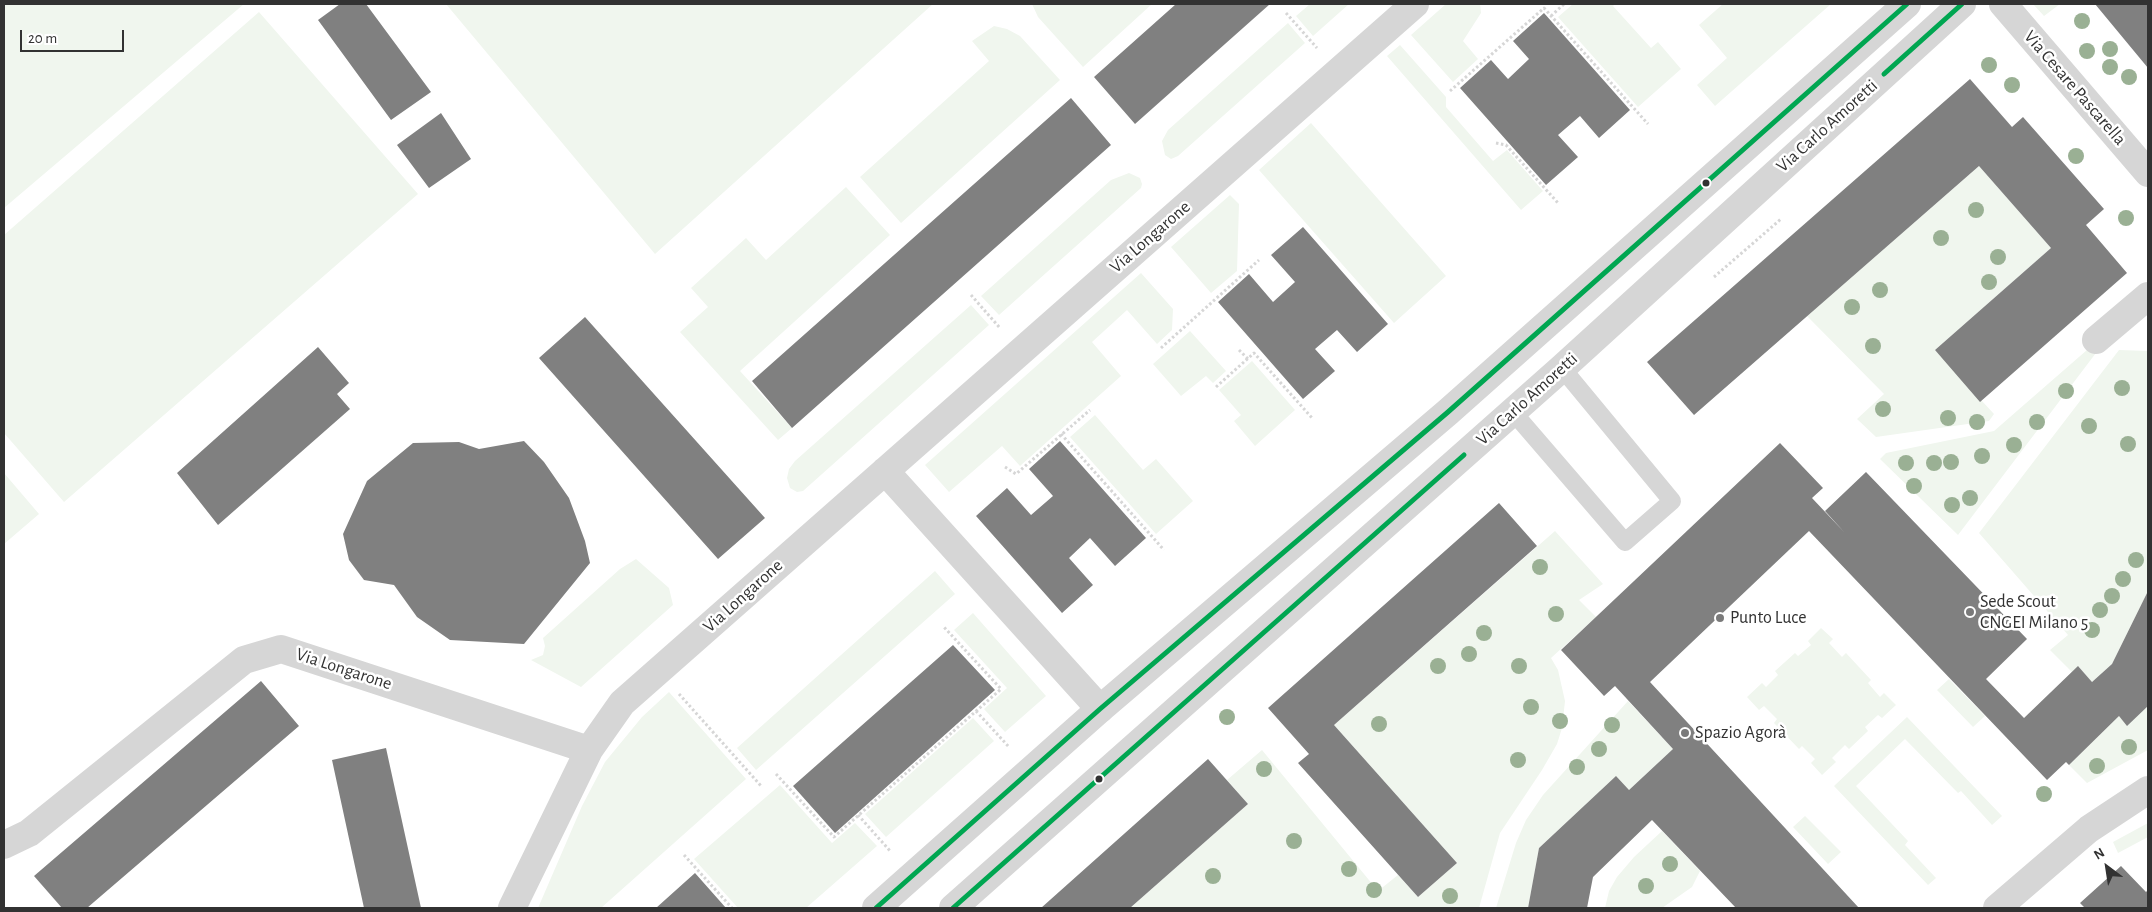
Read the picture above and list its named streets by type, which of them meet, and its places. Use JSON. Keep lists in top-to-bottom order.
{
  "streets": {
    "street": ["Via Cesare Pascarella", "Via Carlo Amoretti", "Via Longarone"]
  },
  "places": ["Sede Scout CNGEI Milano 5", "Punto Luce", "Spazio Agorà"],
  "scale_bar": "20 m",
  "north": "top left"
}
